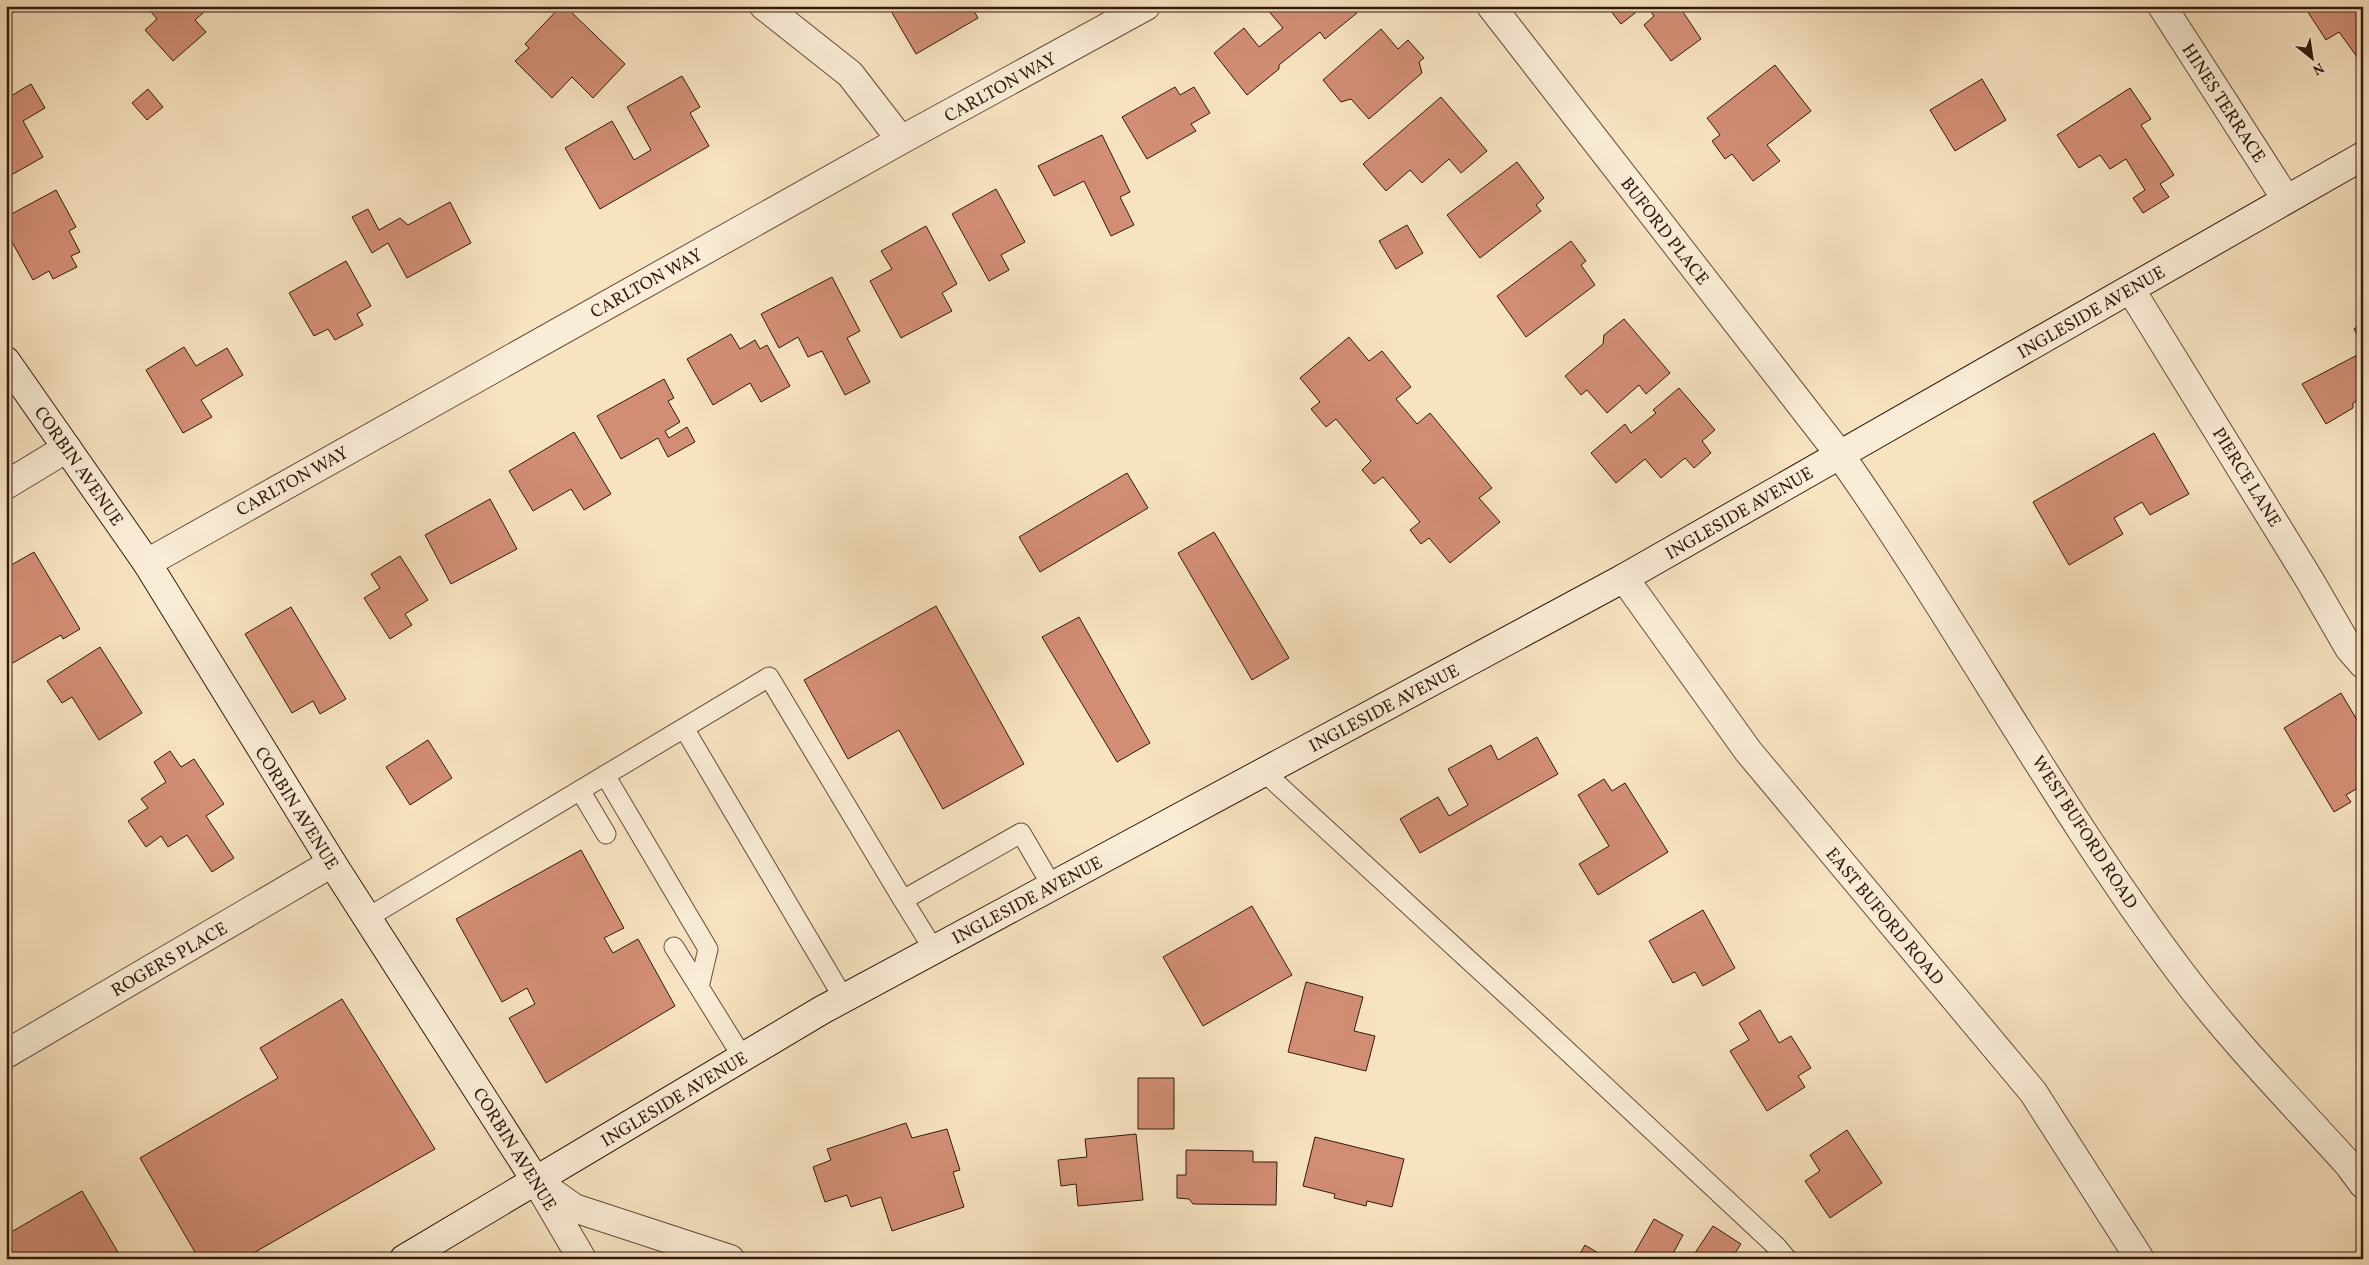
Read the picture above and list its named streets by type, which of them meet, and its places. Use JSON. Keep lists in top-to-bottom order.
{
  "streets": {
    "street": [
      "CARLTON WAY",
      "HINES TERRACE",
      "BUFORD PLACE",
      "INGLESIDE AVENUE",
      "CORBIN AVENUE",
      "PIERCE LANE",
      "WEST BUFORD ROAD",
      "EAST BUFORD ROAD",
      "ROGERS PLACE"
    ]
  },
  "crossings": [
    ["CARLTON WAY", "CORBIN AVENUE"],
    ["HINES TERRACE", "INGLESIDE AVENUE"],
    ["BUFORD PLACE", "INGLESIDE AVENUE"],
    ["BUFORD PLACE", "WEST BUFORD ROAD"],
    ["INGLESIDE AVENUE", "CORBIN AVENUE"],
    ["INGLESIDE AVENUE", "PIERCE LANE"],
    ["INGLESIDE AVENUE", "WEST BUFORD ROAD"],
    ["INGLESIDE AVENUE", "EAST BUFORD ROAD"],
    ["CORBIN AVENUE", "ROGERS PLACE"]
  ],
  "north": "bottom right"
}
